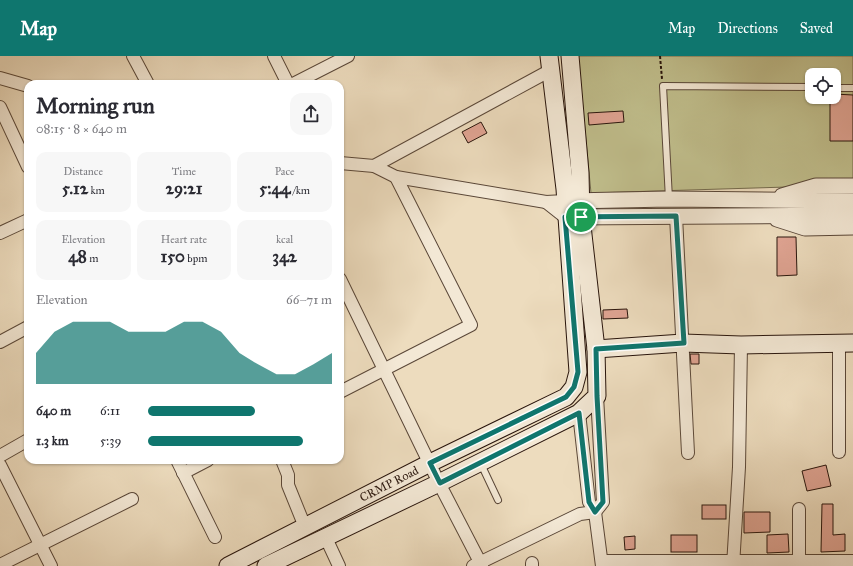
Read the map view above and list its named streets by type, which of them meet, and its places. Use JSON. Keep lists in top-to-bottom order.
{
  "streets": {
    "main road": ["CRMP Road"]
  },
  "page": {
    "header": "Map",
    "nav": ["Map", "Directions", "Saved"],
    "heading": ["Morning run", "08:15 · 8 × 640 m"],
    "stats": [
      ["Distance", "5.12 km"],
      ["Time", "29:21"],
      ["Pace", "5:44 /km"],
      ["Elevation", "48 m"],
      ["Heart rate", "150 bpm"],
      ["kcal", "342"]
    ],
    "chart": ["Elevation", "66–71 m"],
    "list": [
      {
        "name": "640 m",
        "note": "6:11"
      },
      {
        "name": "1.3 km",
        "note": "5:39"
      }
    ]
  }
}
